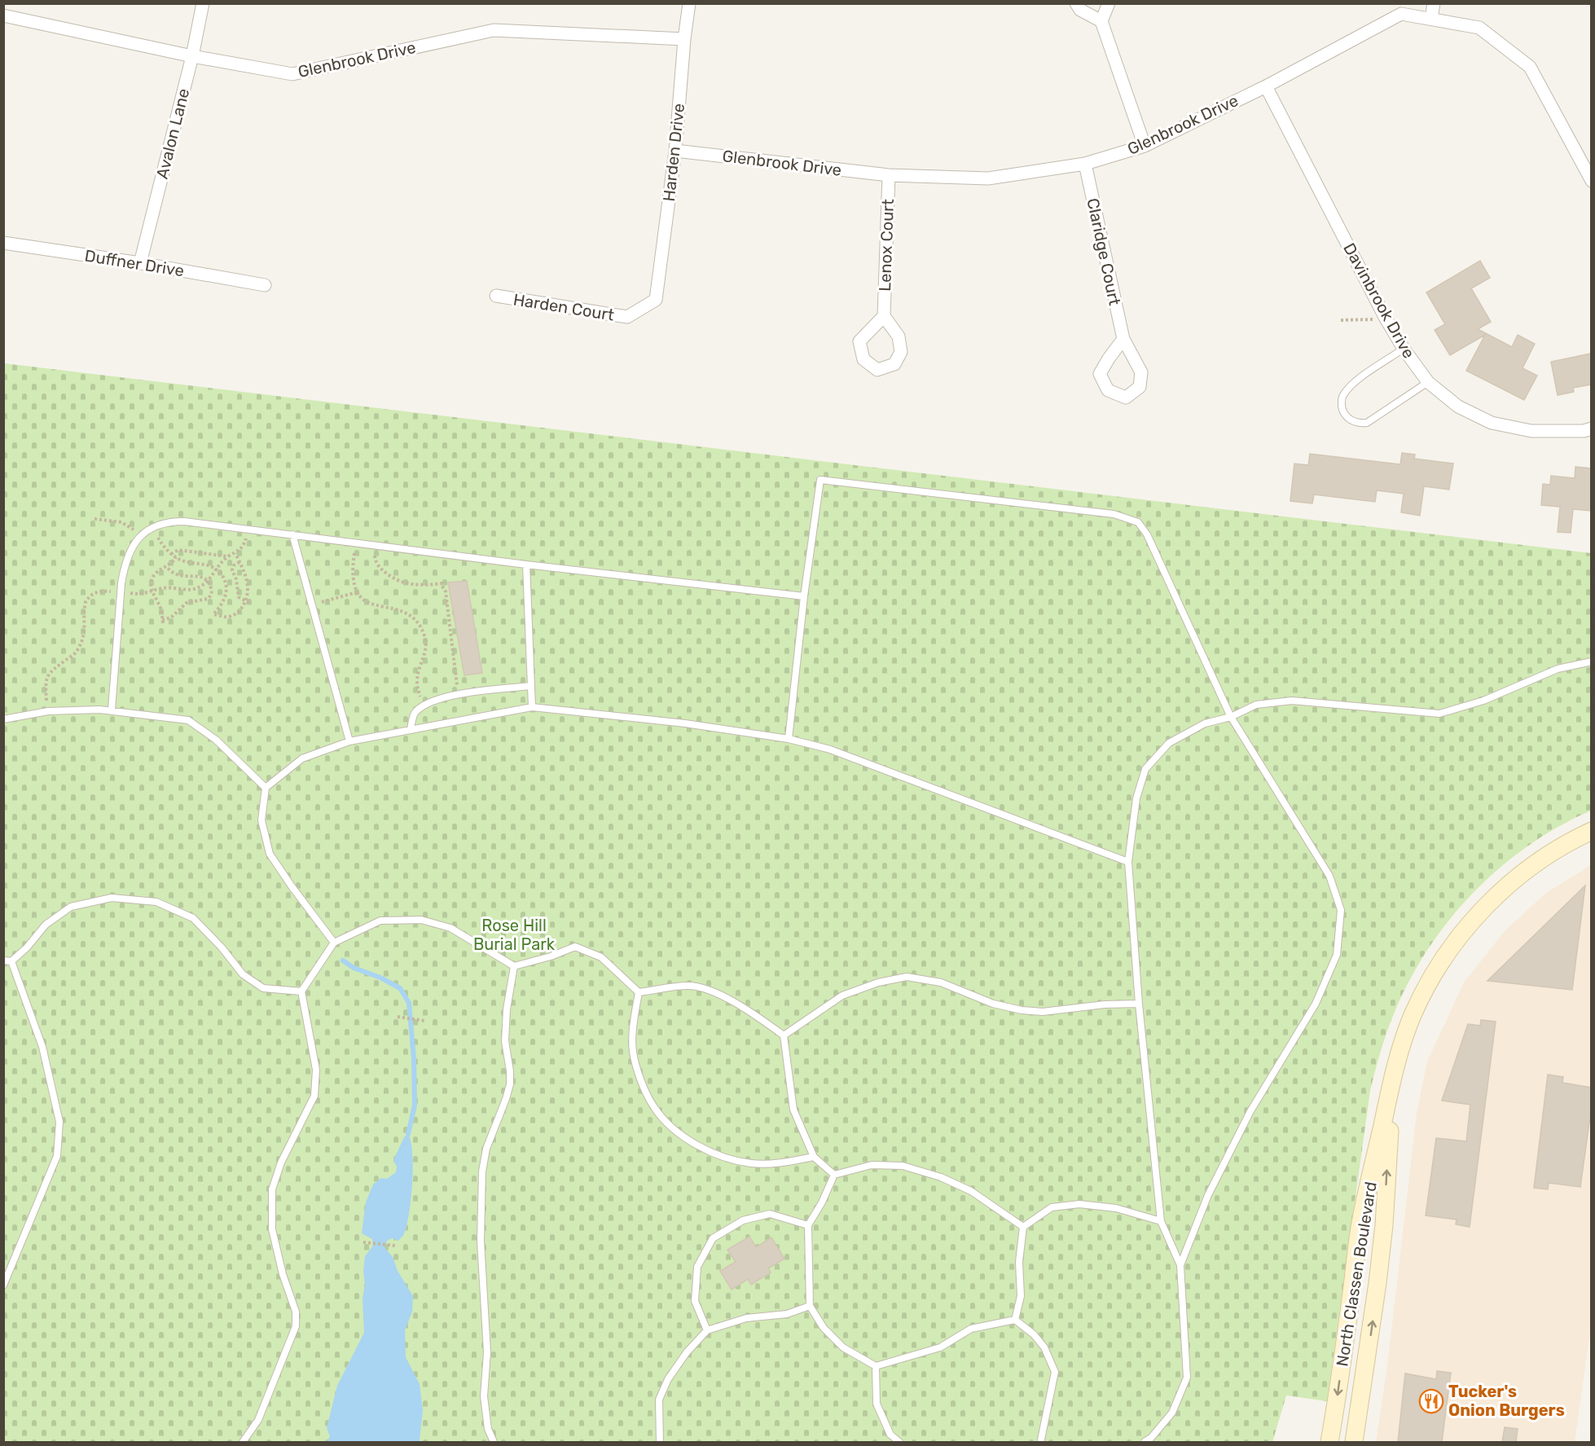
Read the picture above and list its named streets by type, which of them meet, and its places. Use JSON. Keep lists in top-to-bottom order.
{
  "streets": {
    "main road": ["North Classen Boulevard"],
    "street": [
      "Glenbrook Drive",
      "Avalon Lane",
      "Harden Drive",
      "Lenox Court",
      "Claridge Court",
      "Duffner Drive",
      "Davinbrook Drive",
      "Harden Court"
    ]
  },
  "crossings": [
    ["Glenbrook Drive", "Avalon Lane"],
    ["Glenbrook Drive", "Harden Drive"],
    ["Glenbrook Drive", "Lenox Court"],
    ["Glenbrook Drive", "Claridge Court"],
    ["Glenbrook Drive", "Davinbrook Drive"],
    ["Avalon Lane", "Duffner Drive"],
    ["Harden Drive", "Harden Court"]
  ],
  "parks": ["Rose Hill Burial Park"],
  "places": {
    "restaurant": ["Tucker's Onion Burgers"]
  }
}
